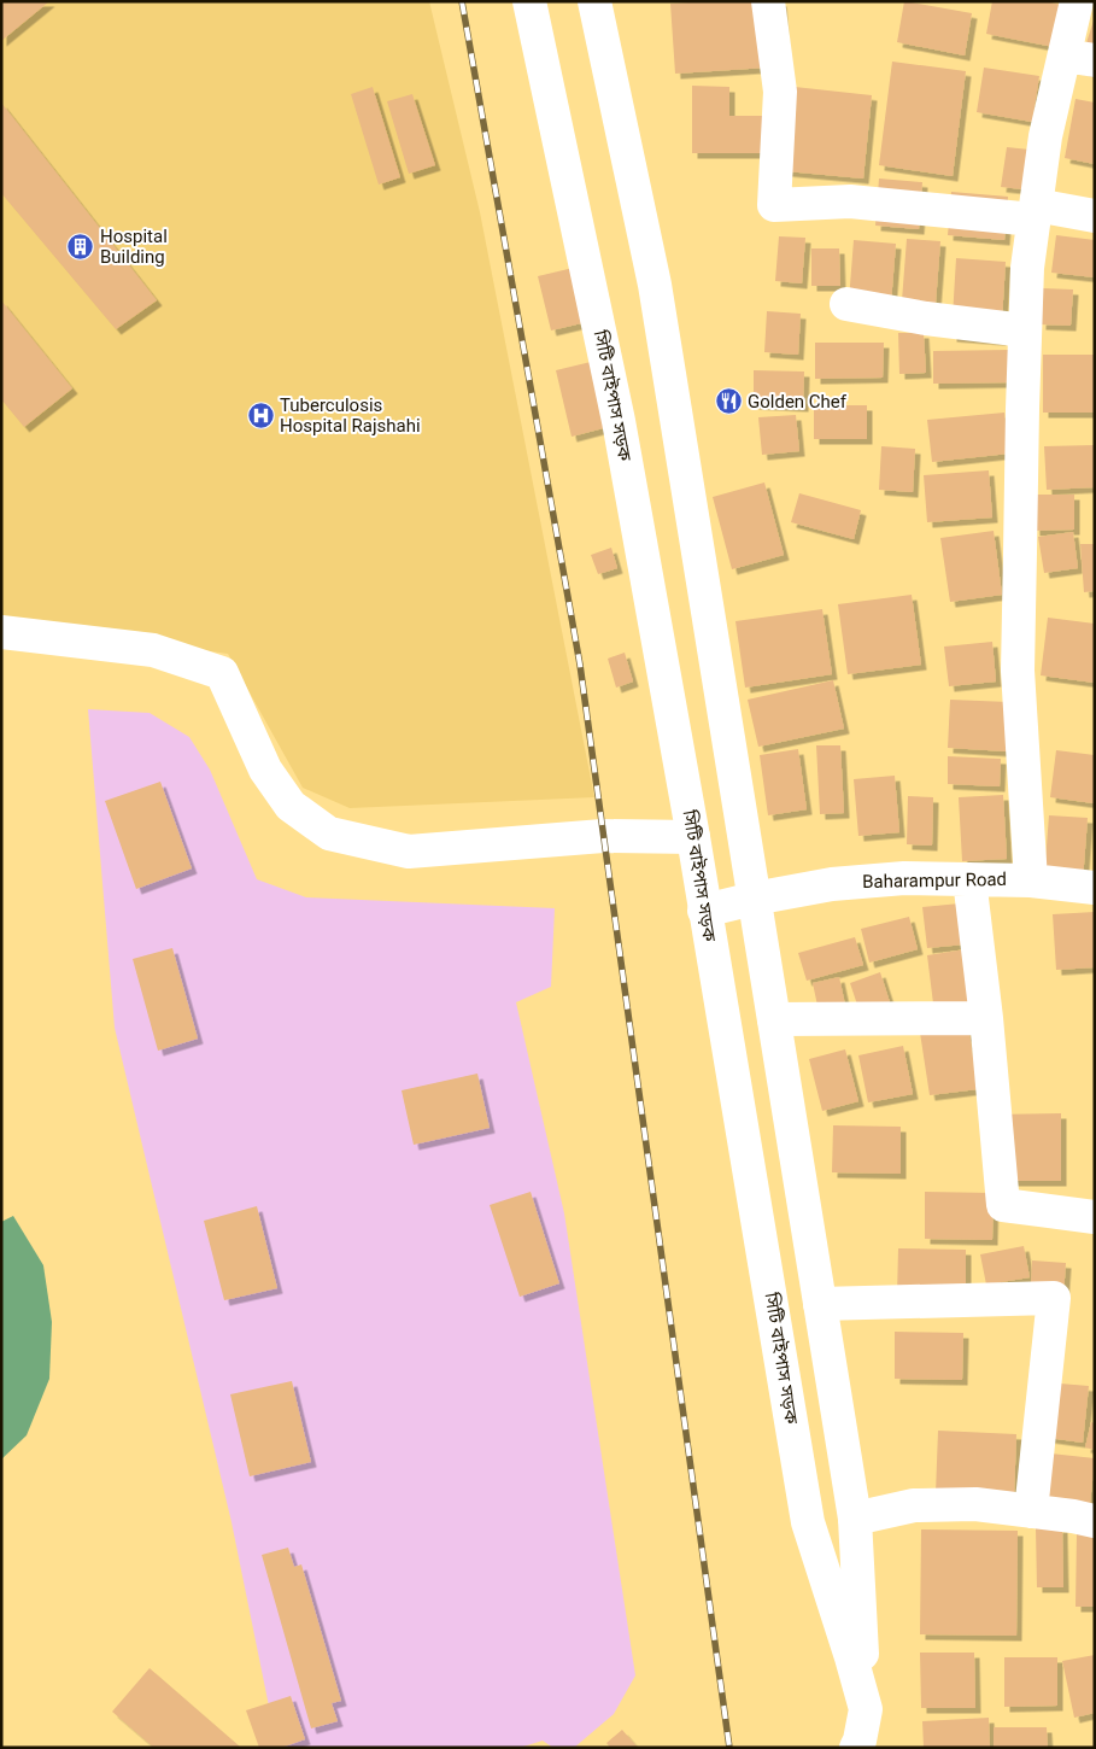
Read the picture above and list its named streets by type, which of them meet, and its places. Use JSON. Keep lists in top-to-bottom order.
{
  "streets": {
    "street": ["সিটি বাইপাস সড়ক", "Baharampur Road"]
  },
  "crossings": [
    ["সিটি বাইপাস সড়ক", "Baharampur Road"]
  ],
  "places": {
    "building": ["Hospital Building"],
    "restaurant": ["Golden Chef"],
    "hospital": ["Tuberculosis Hospital Rajshahi"]
  }
}
